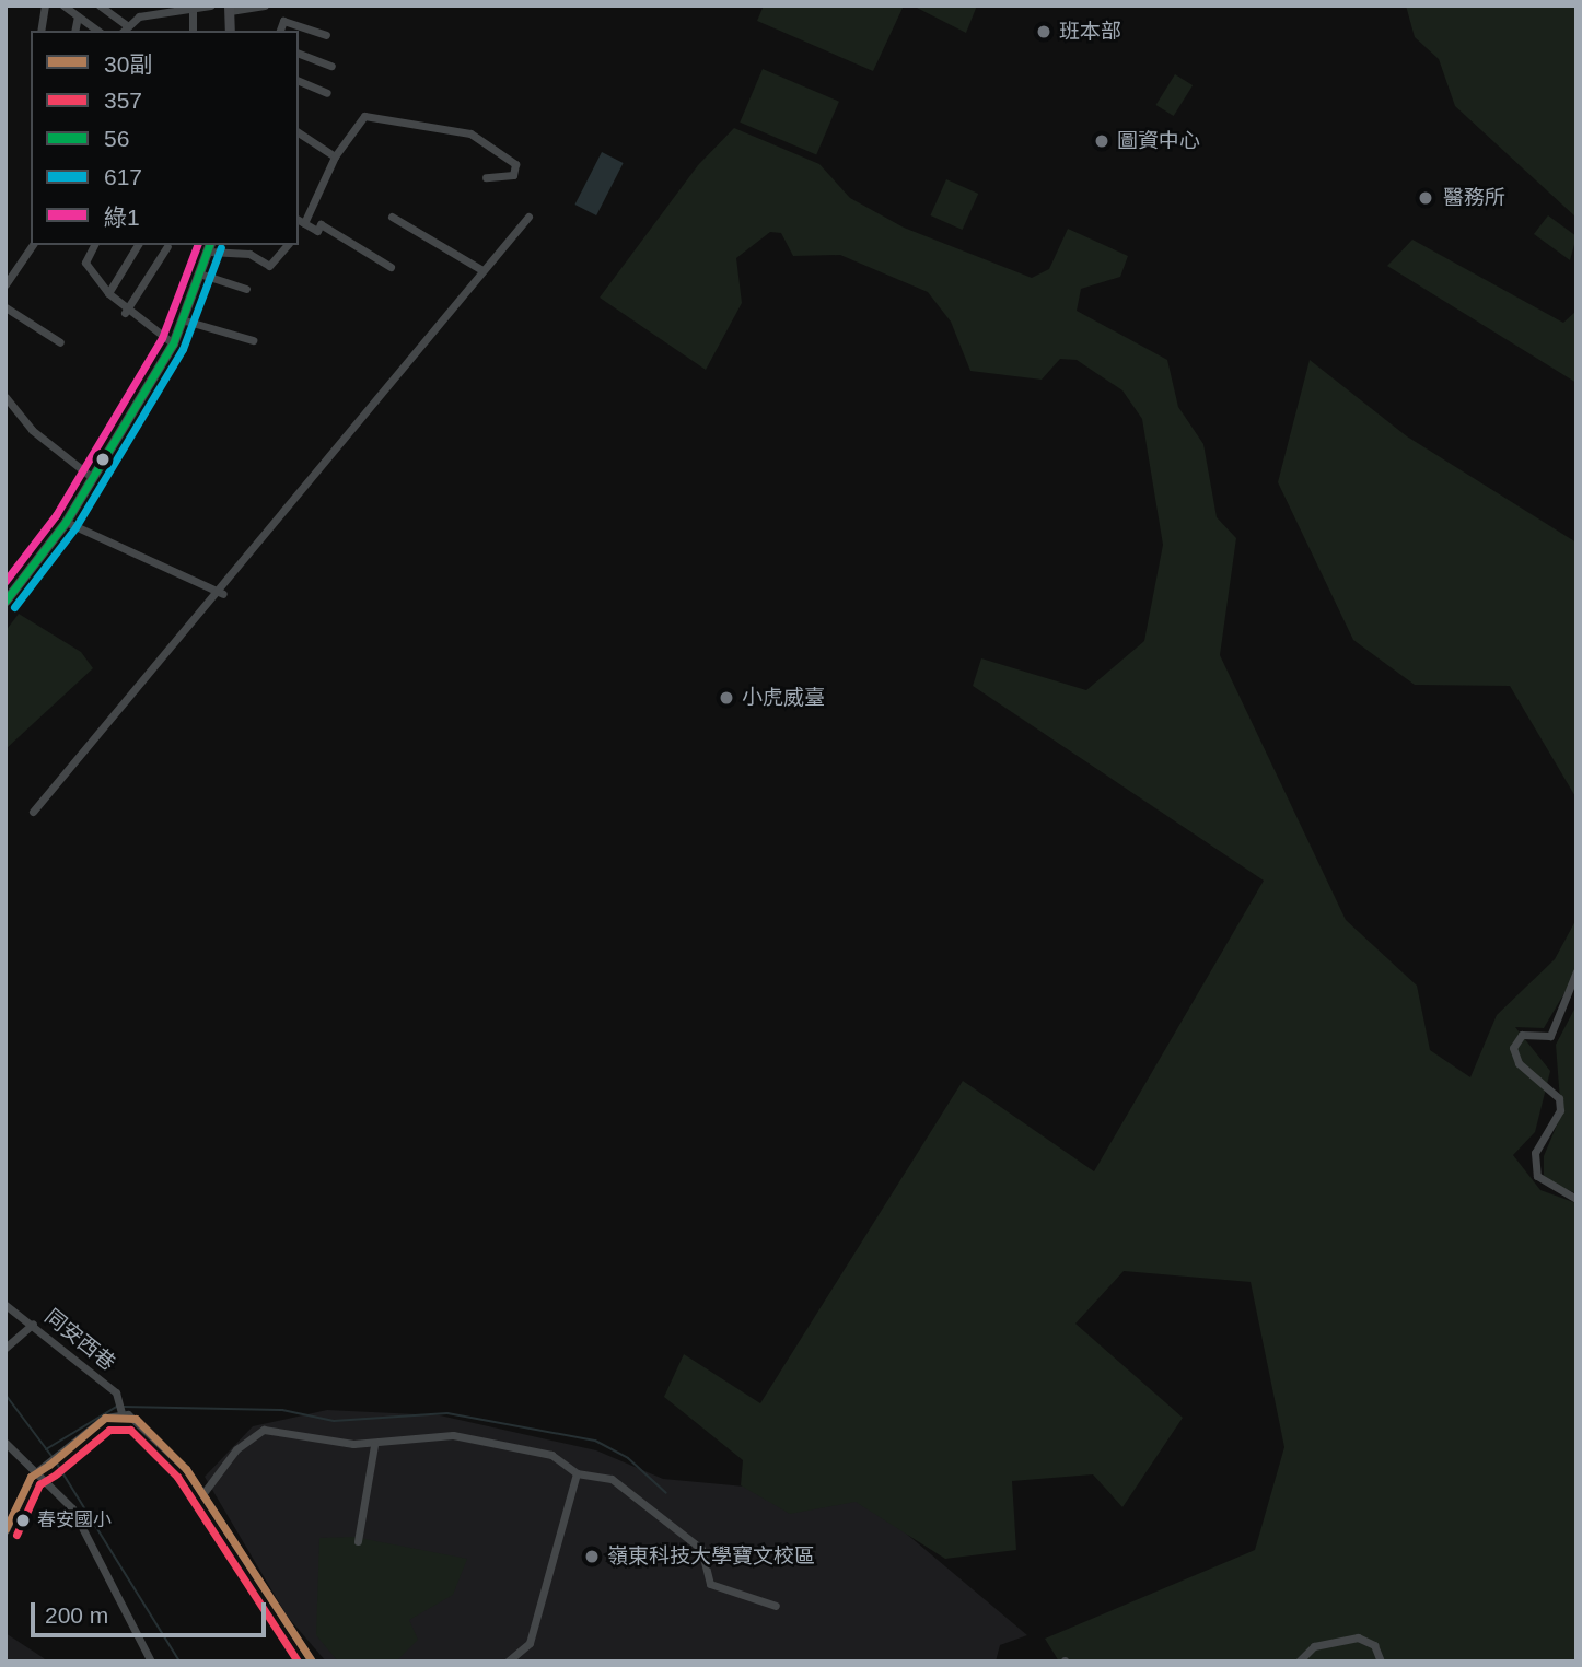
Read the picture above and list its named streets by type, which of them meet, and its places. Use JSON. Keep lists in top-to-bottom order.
{
  "streets": {
    "street": ["同安西巷"]
  },
  "places": [
    "班本部",
    "圖資中心",
    "醫務所",
    "小虎威臺",
    "春安國小",
    "嶺東科技大學寶文校區"
  ],
  "lines": [
    "transit line 56",
    "transit line 綠1",
    "transit line 617",
    "transit line 30副",
    "transit line 357"
  ],
  "legend": [
    "30副",
    "357",
    "56",
    "617",
    "綠1"
  ],
  "scale_bar": "200 m"
}
